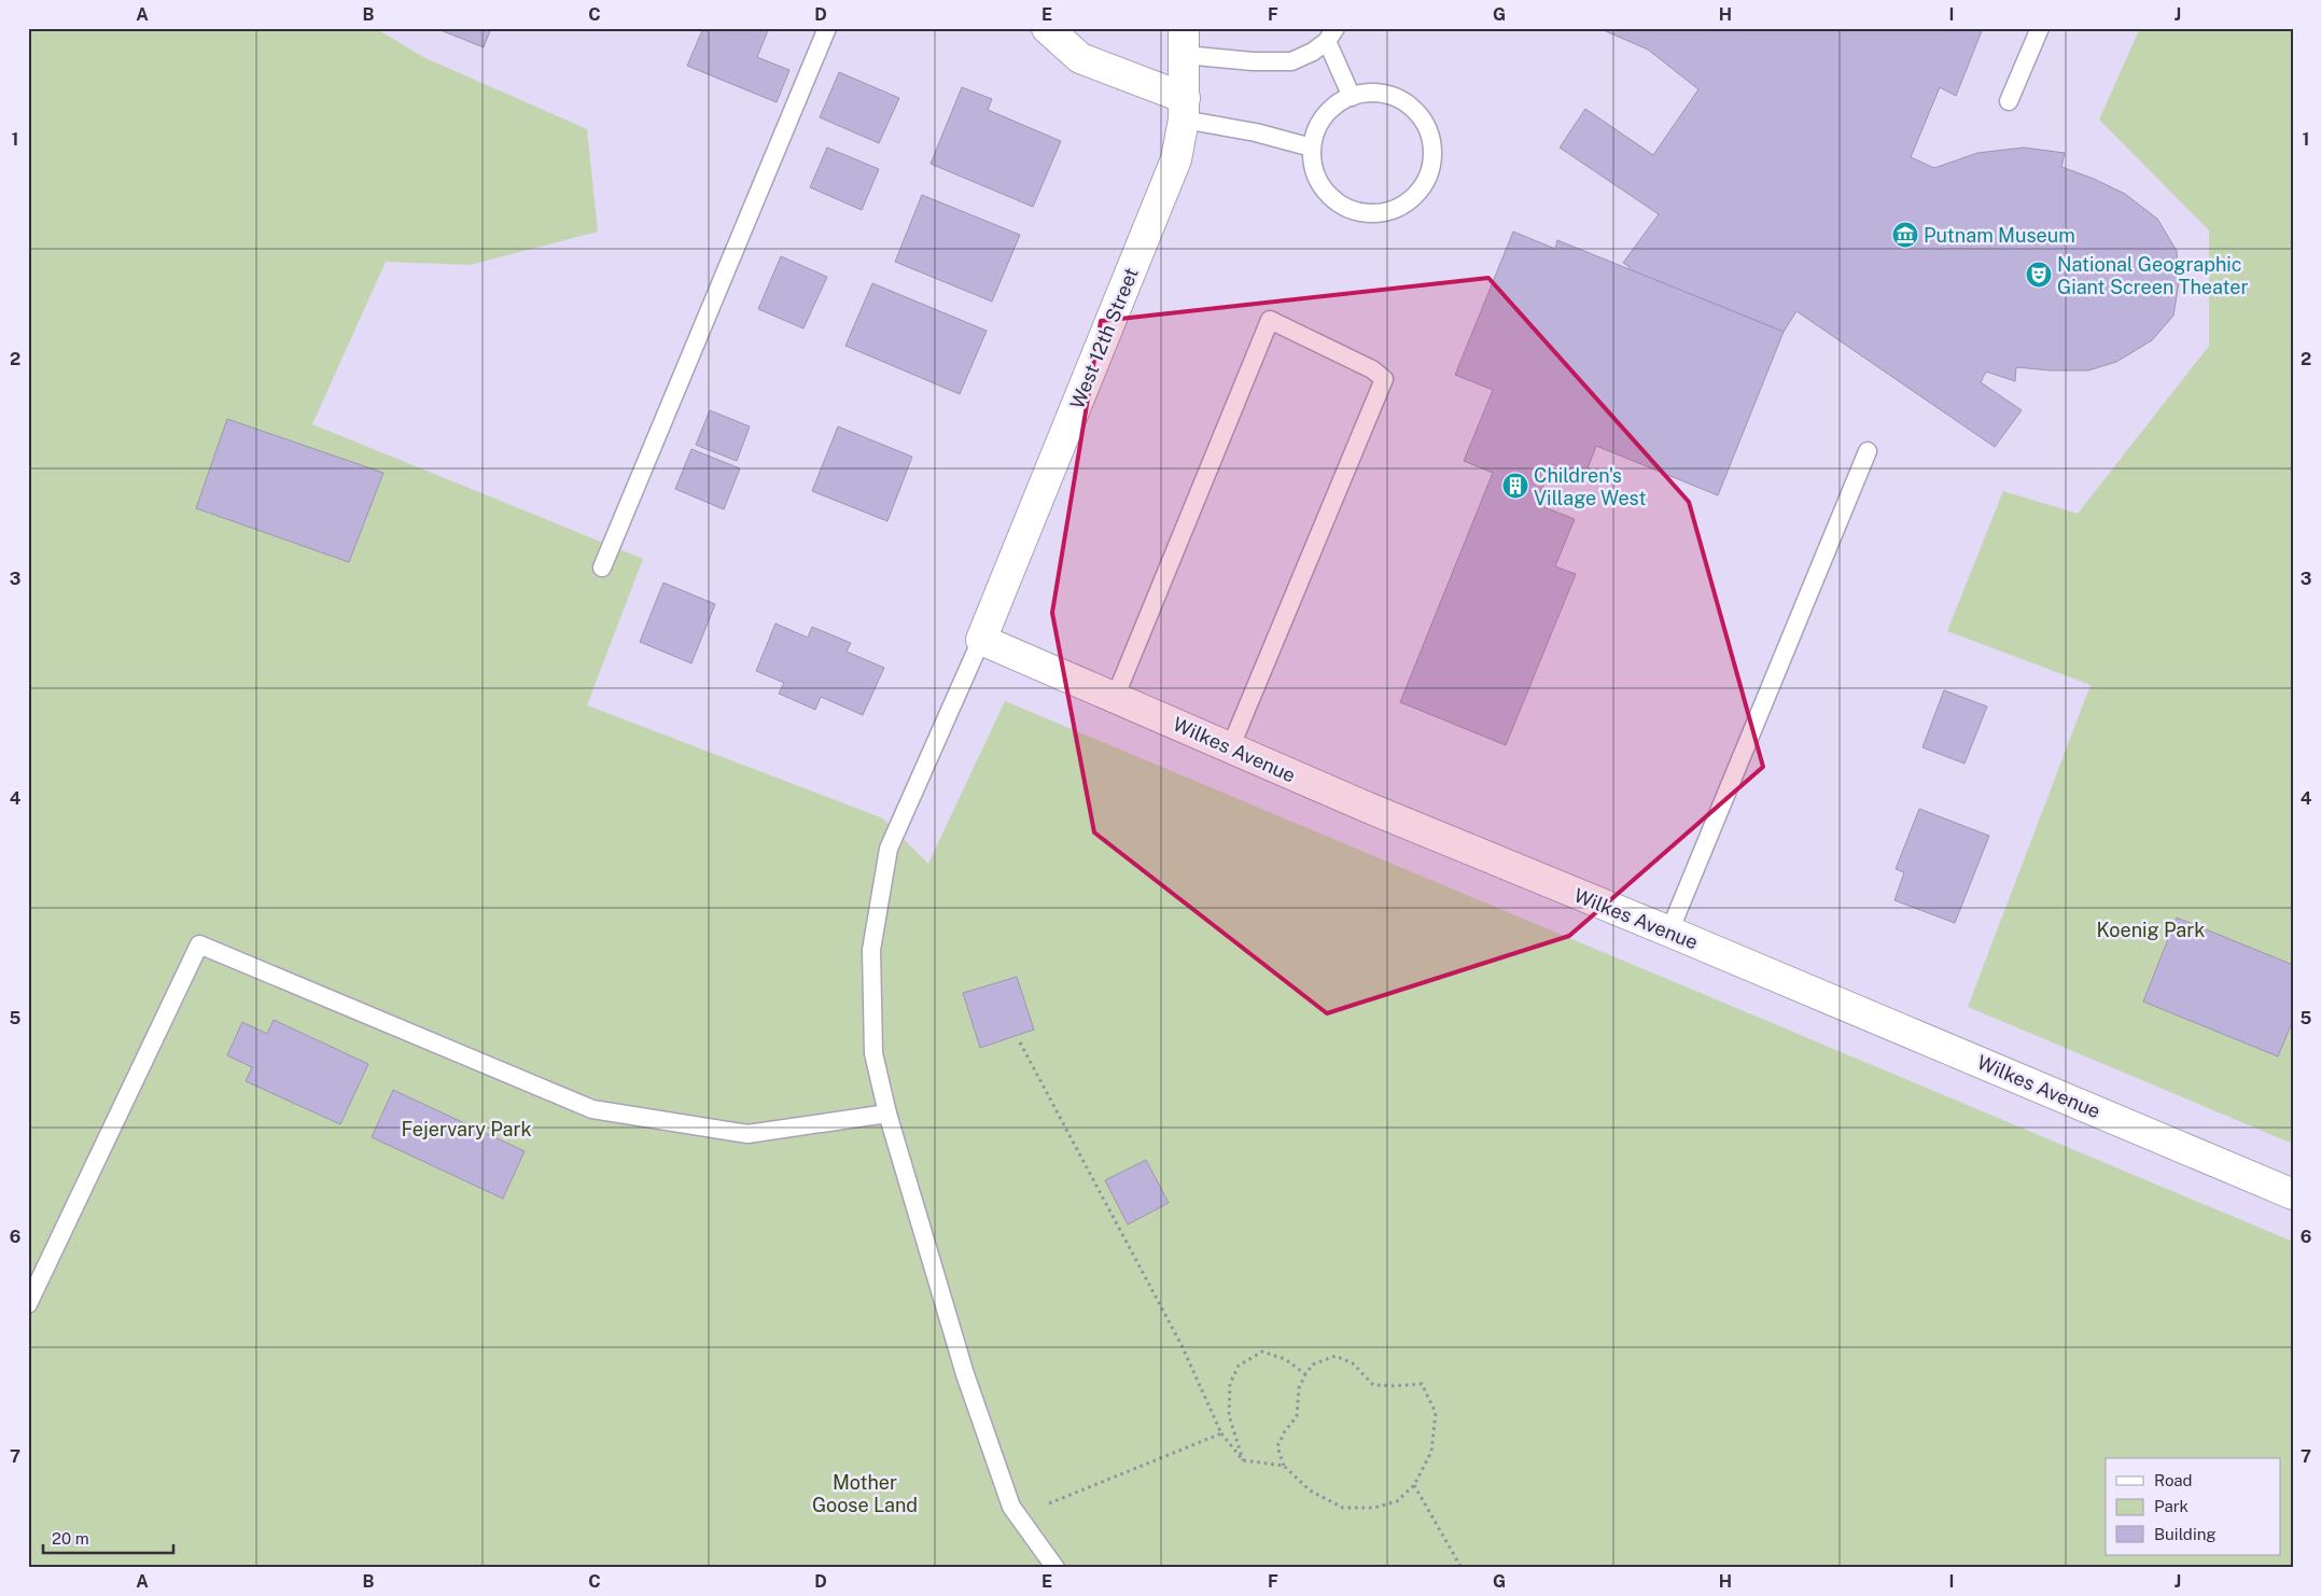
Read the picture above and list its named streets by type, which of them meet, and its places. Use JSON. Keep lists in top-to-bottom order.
{
  "streets": {
    "street": ["West 12th Street", "Wilkes Avenue"]
  },
  "crossings": [
    ["West 12th Street", "Wilkes Avenue"]
  ],
  "parks": ["Koenig Park", "Fejervary Park", "Mother Goose Land"],
  "places": {
    "museum": ["Putnam Museum"],
    "theatre": ["National Geographic Giant Screen Theater"],
    "building": ["Children's Village West"]
  },
  "legend": ["Road", "Park", "Building"],
  "scale_bar": "20 m",
  "grid": {
    "columns": [
      "A",
      "B",
      "C",
      "D",
      "E",
      "F",
      "G",
      "H",
      "I",
      "J"
    ],
    "rows": [
      "1",
      "2",
      "3",
      "4",
      "5",
      "6",
      "7"
    ]
  }
}
